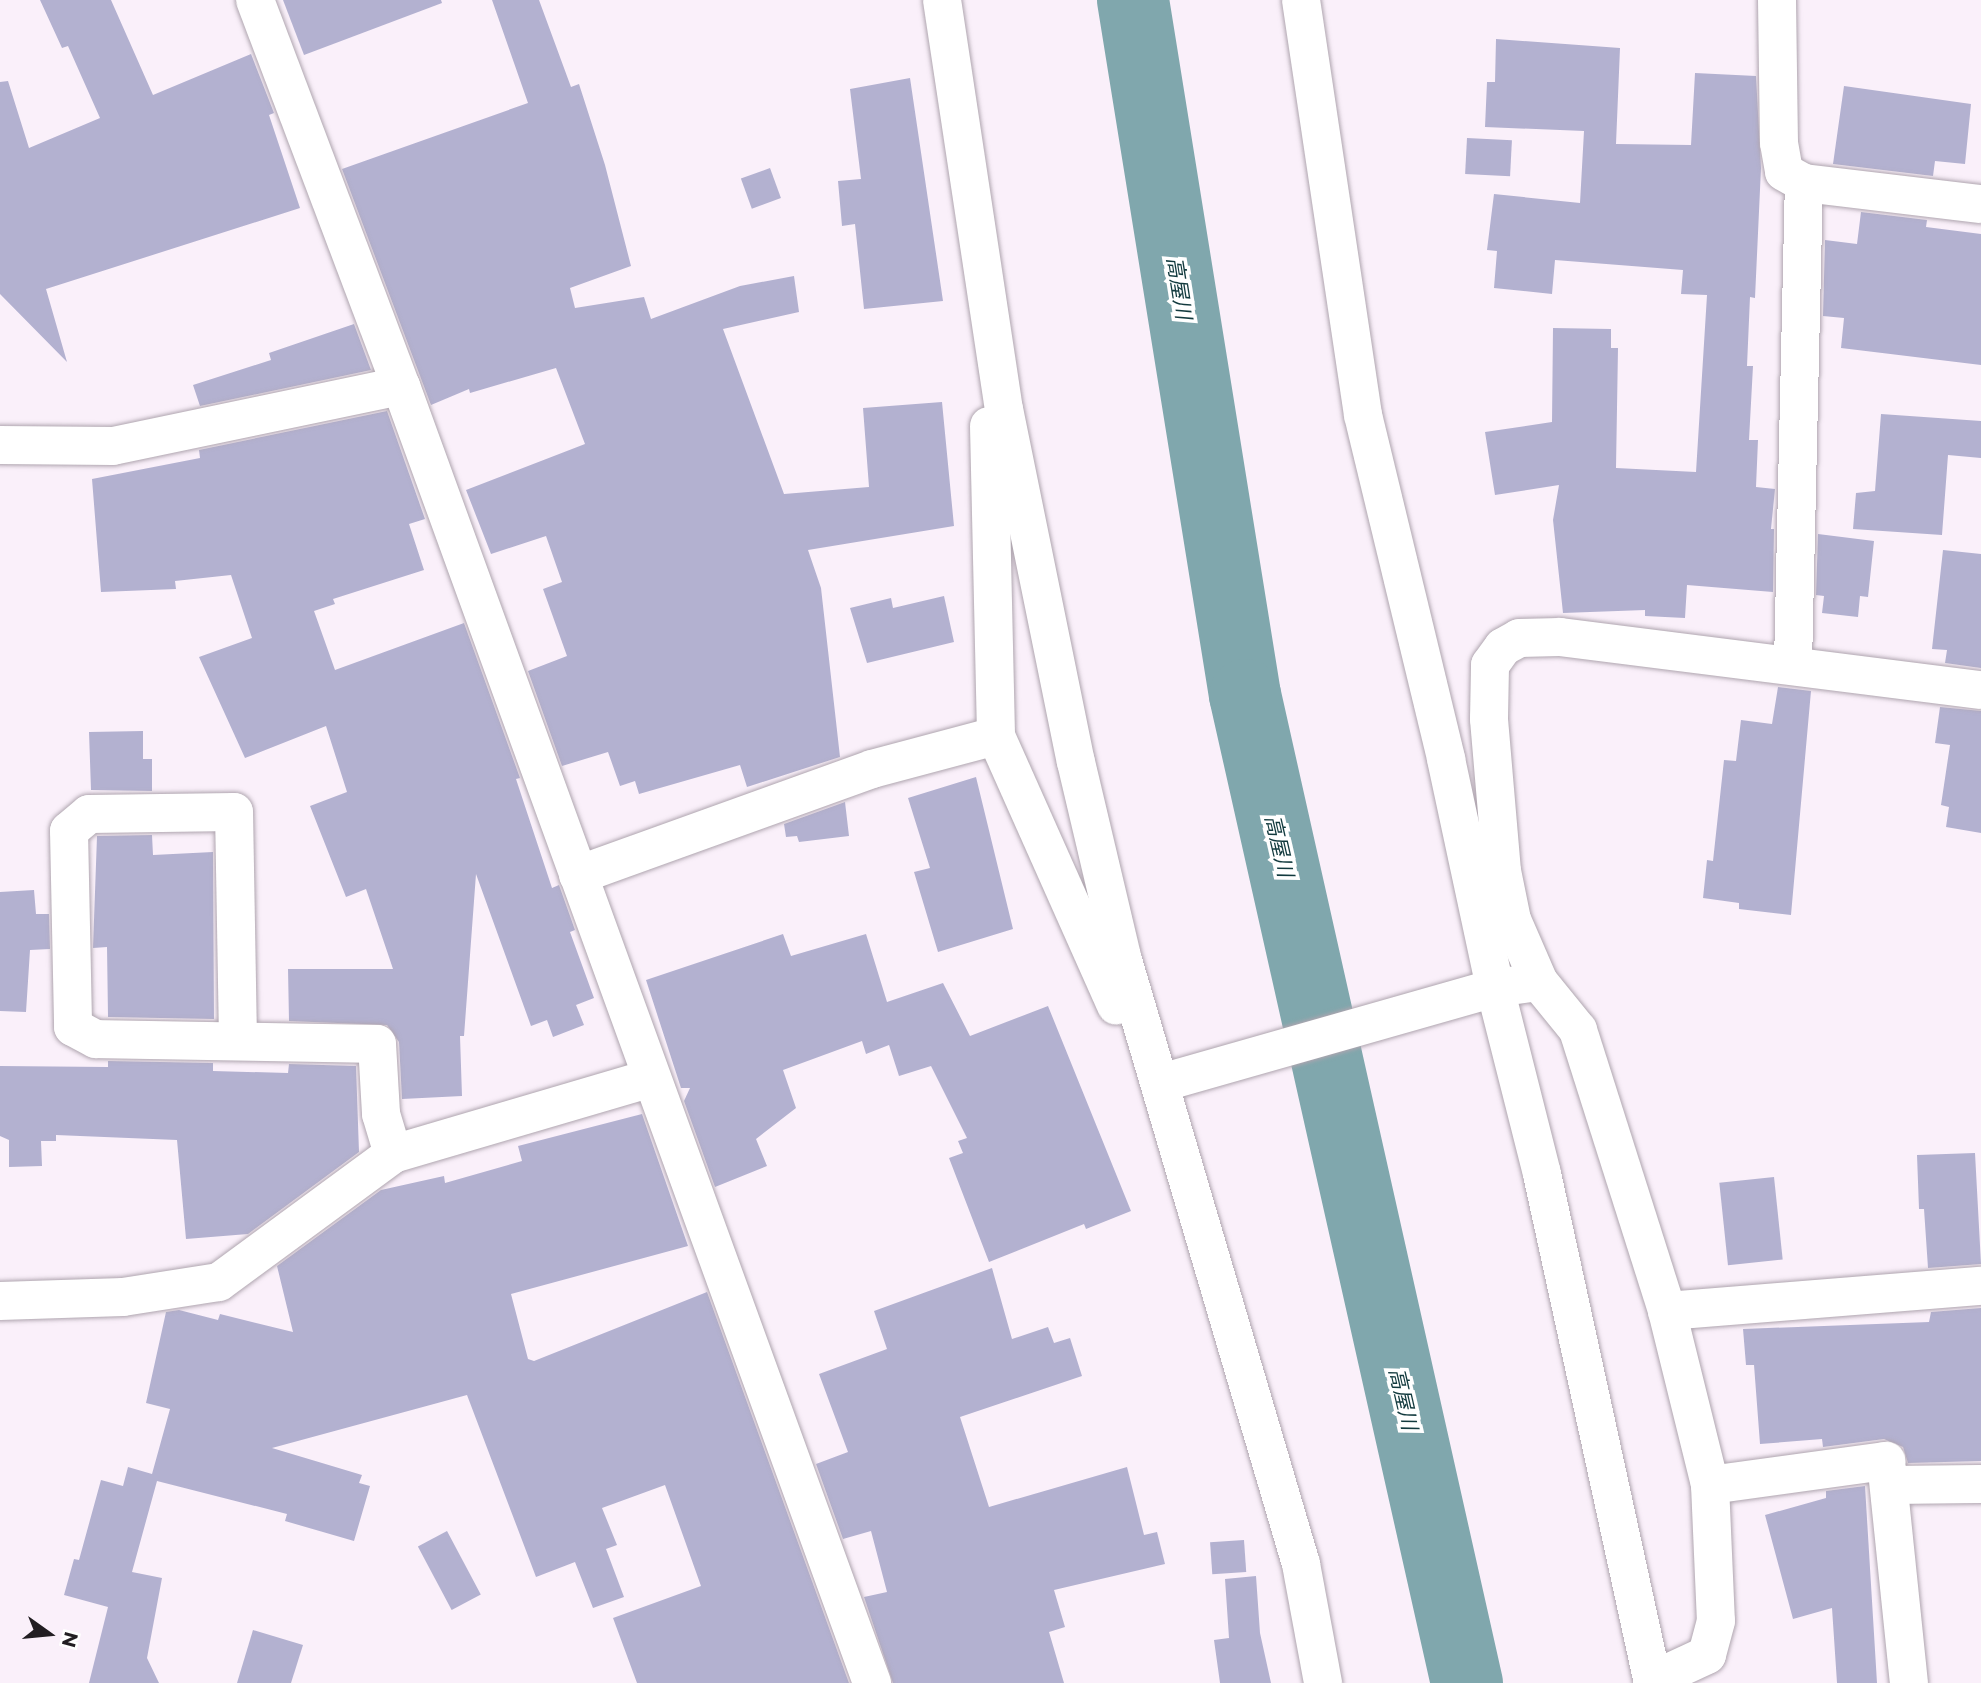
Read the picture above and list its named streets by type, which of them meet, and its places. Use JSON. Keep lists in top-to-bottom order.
{
  "water": ["高屋川"],
  "north": "right"
}
